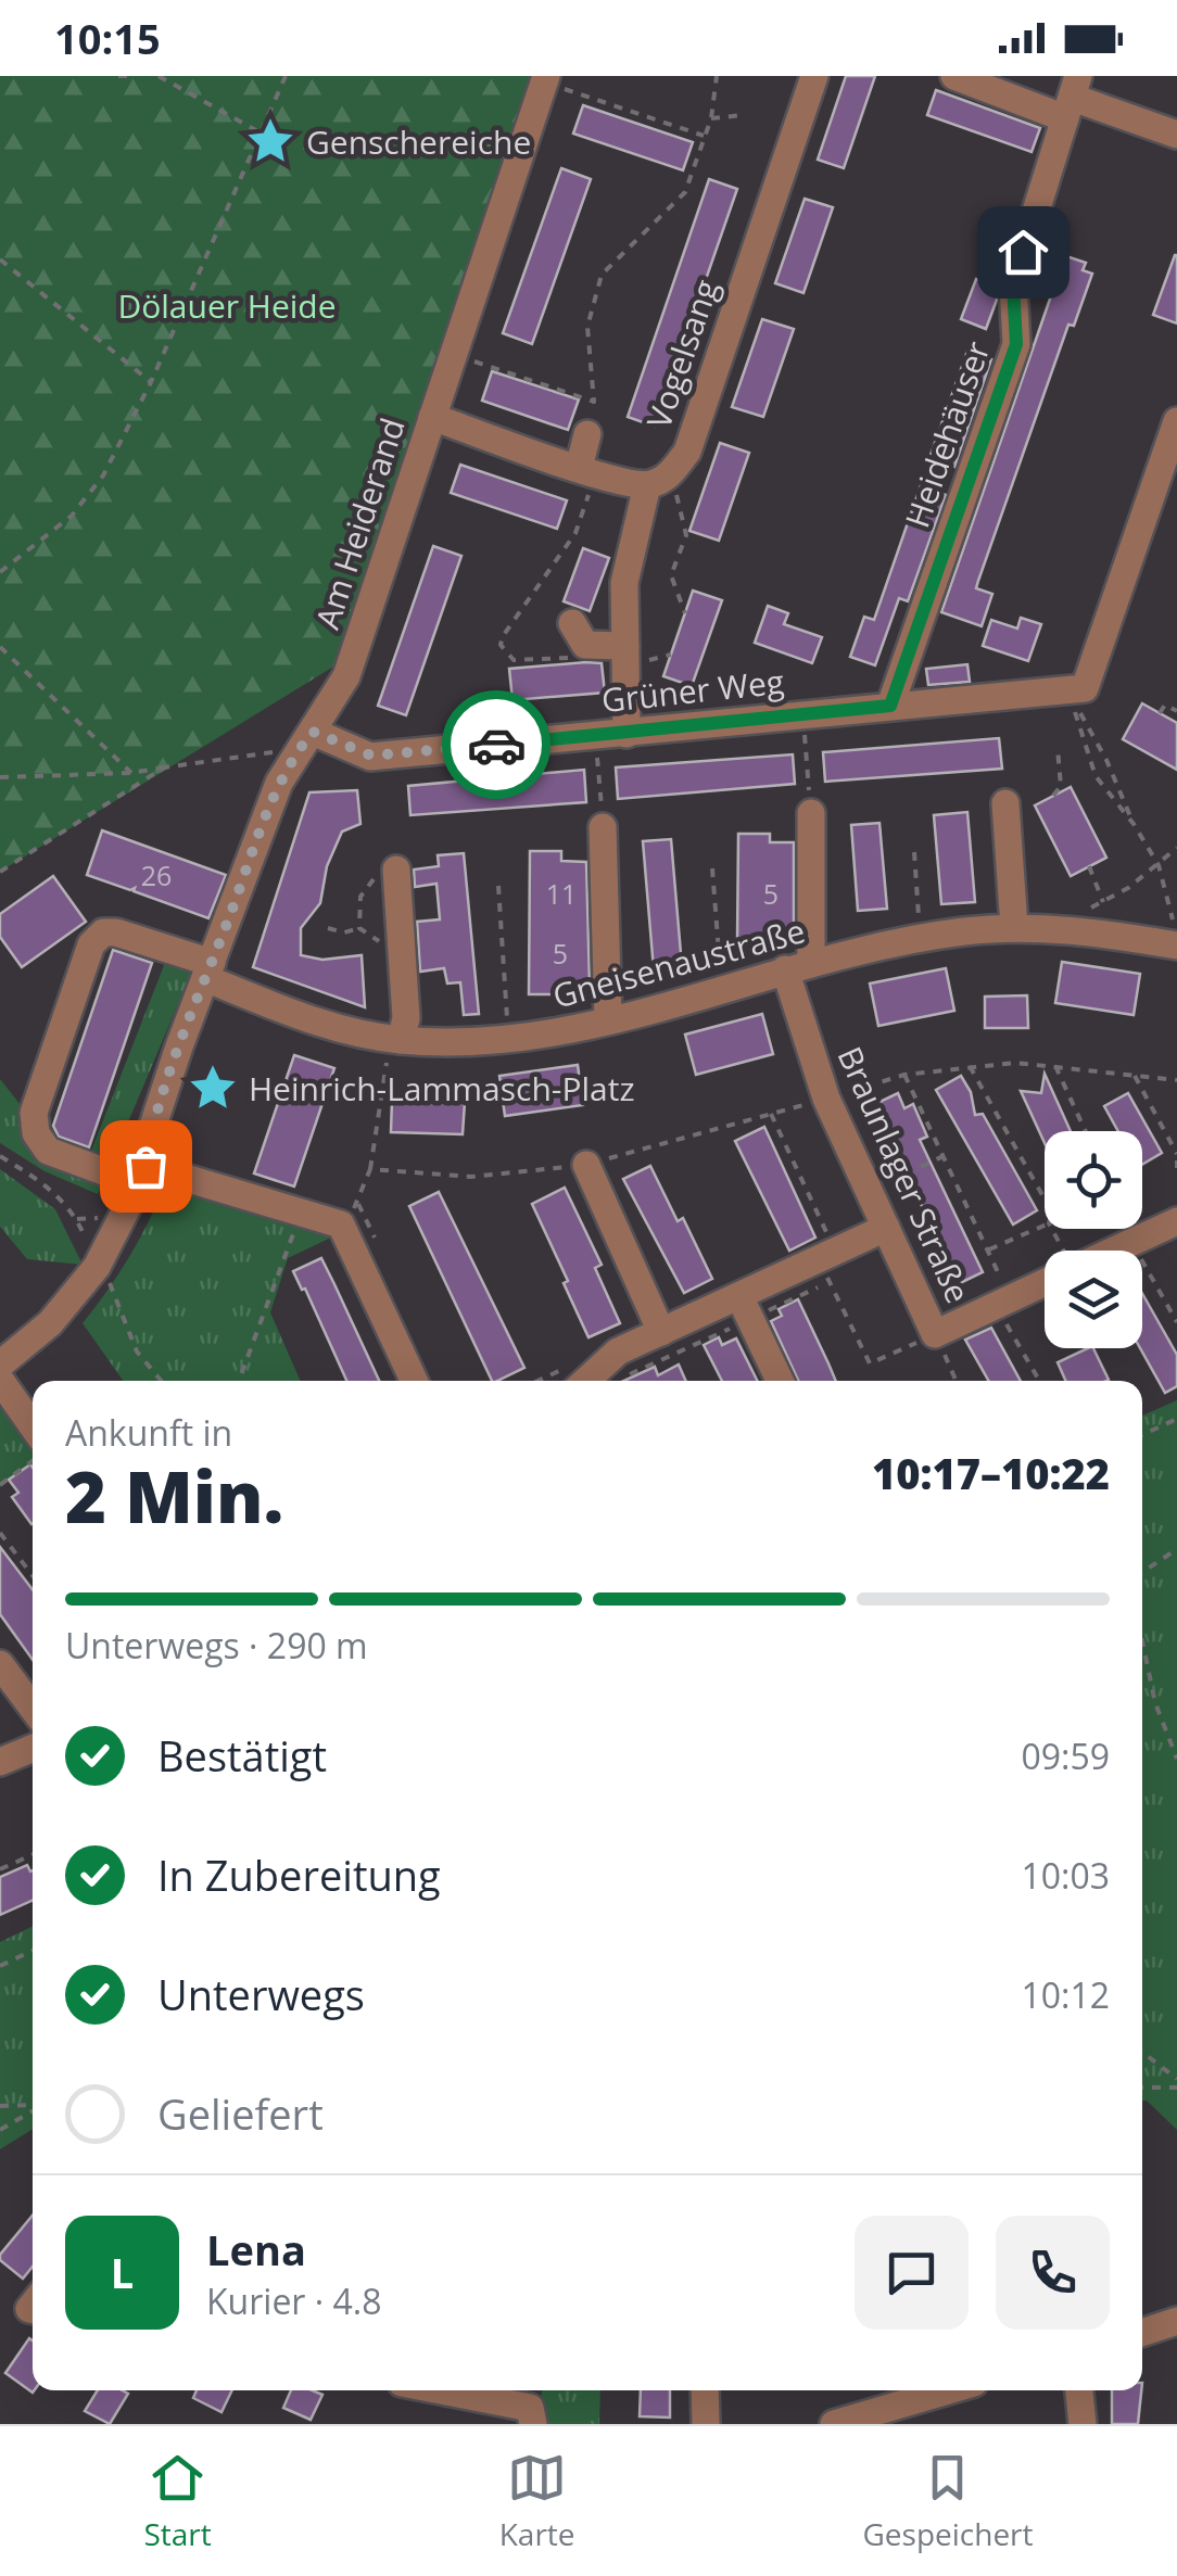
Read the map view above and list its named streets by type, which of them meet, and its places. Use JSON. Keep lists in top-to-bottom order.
{
  "streets": {
    "street": [
      "Vogelsang",
      "Heidehäuser",
      "Am Heiderand",
      "Grüner Weg",
      "Gneisenaustraße",
      "Braunlager Straße"
    ]
  },
  "crossings": [
    ["Vogelsang", "Grüner Weg"],
    ["Heidehäuser", "Grüner Weg"],
    ["Am Heiderand", "Grüner Weg"],
    ["Am Heiderand", "Gneisenaustraße"],
    ["Gneisenaustraße", "Braunlager Straße"]
  ],
  "parks": ["Dölauer Heide"],
  "places": {
    "place": ["Genschereiche", "Heinrich-Lammasch-Platz"]
  },
  "house_numbers": [
    "26",
    "11",
    "5",
    "5"
  ],
  "page": {
    "status": "10:15",
    "heading": ["2 Min.", "Ankunft in", "10:17–10:22"],
    "panel": ["Lena", "Kurier · 4.8"],
    "bar": "Unterwegs · 290 m",
    "list": [
      ["Bestätigt", "09:59"],
      ["In Zubereitung", "10:03"],
      ["Unterwegs", "10:12"],
      "Geliefert"
    ],
    "round": "L",
    "tabs": ["Start", "Karte", "Gespeichert"]
  }
}
